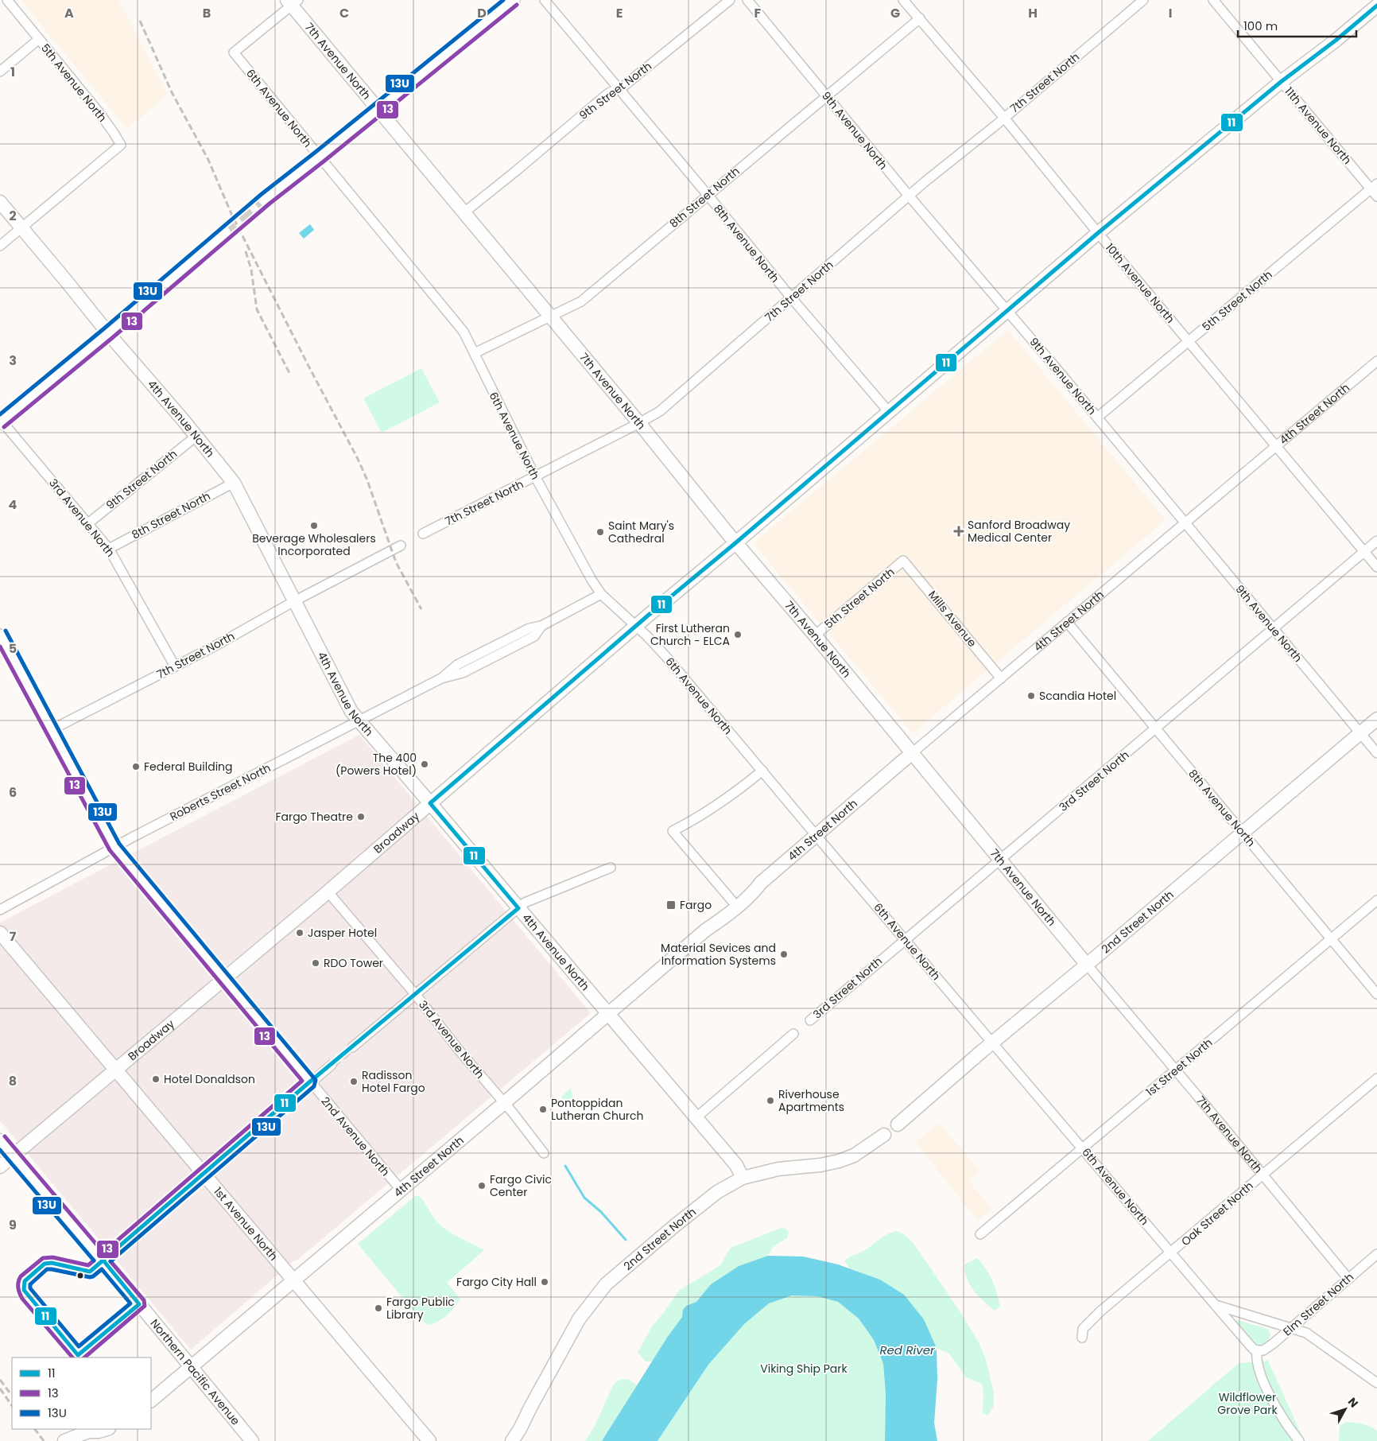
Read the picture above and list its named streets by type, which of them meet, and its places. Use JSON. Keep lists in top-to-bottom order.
{
  "streets": {
    "street": [
      "7th Avenue North",
      "5th Avenue North",
      "7th Street North",
      "9th Street North",
      "6th Avenue North",
      "11th Avenue North",
      "9th Avenue North",
      "8th Street North",
      "8th Avenue North",
      "10th Avenue North",
      "5th Street North",
      "4th Street North",
      "4th Avenue North",
      "3rd Avenue North",
      "Mills Avenue",
      "3rd Street North",
      "Roberts Street North",
      "Broadway",
      "2nd Street North",
      "1st Street North",
      "2nd Avenue North",
      "Oak Street North",
      "1st Avenue North",
      "Elm Street North",
      "Northern Pacific Avenue"
    ]
  },
  "crossings": [
    ["7th Avenue North", "7th Street North"],
    ["7th Avenue North", "9th Street North"],
    ["7th Avenue North", "6th Avenue North"],
    ["7th Avenue North", "8th Street North"],
    ["7th Avenue North", "5th Street North"],
    ["7th Avenue North", "4th Street North"],
    ["7th Avenue North", "3rd Street North"],
    ["7th Avenue North", "Broadway"],
    ["7th Avenue North", "2nd Street North"],
    ["7th Avenue North", "1st Street North"],
    ["7th Avenue North", "Oak Street North"],
    ["7th Avenue North", "Elm Street North"],
    ["5th Avenue North", "4th Avenue North"],
    ["7th Street North", "6th Avenue North"],
    ["7th Street North", "9th Avenue North"],
    ["7th Street North", "8th Avenue North"],
    ["7th Street North", "10th Avenue North"],
    ["7th Street North", "4th Avenue North"],
    ["7th Street North", "3rd Avenue North"],
    ["7th Street North", "2nd Avenue North"],
    ["9th Street North", "8th Avenue North"],
    ["9th Street North", "4th Avenue North"],
    ["9th Street North", "3rd Avenue North"],
    ["6th Avenue North", "8th Street North"],
    ["6th Avenue North", "4th Street North"],
    ["6th Avenue North", "3rd Street North"],
    ["6th Avenue North", "Roberts Street North"],
    ["6th Avenue North", "Broadway"],
    ["6th Avenue North", "2nd Street North"],
    ["6th Avenue North", "1st Street North"],
    ["6th Avenue North", "Oak Street North"],
    ["6th Avenue North", "Elm Street North"],
    ["11th Avenue North", "5th Street North"],
    ["11th Avenue North", "Broadway"],
    ["9th Avenue North", "8th Street North"],
    ["9th Avenue North", "5th Street North"],
    ["9th Avenue North", "4th Street North"],
    ["9th Avenue North", "3rd Street North"],
    ["9th Avenue North", "Broadway"],
    ["9th Avenue North", "2nd Street North"],
    ["8th Street North", "8th Avenue North"],
    ["8th Street North", "10th Avenue North"],
    ["8th Street North", "4th Avenue North"],
    ["8th Street North", "3rd Avenue North"],
    ["8th Avenue North", "4th Street North"],
    ["8th Avenue North", "3rd Street North"],
    ["8th Avenue North", "Broadway"],
    ["8th Avenue North", "2nd Street North"],
    ["8th Avenue North", "1st Street North"],
    ["10th Avenue North", "5th Street North"],
    ["10th Avenue North", "4th Street North"],
    ["10th Avenue North", "3rd Street North"],
    ["10th Avenue North", "Broadway"],
    ["5th Street North", "Mills Avenue"],
    ["4th Street North", "4th Avenue North"],
    ["4th Street North", "3rd Avenue North"],
    ["4th Street North", "Mills Avenue"],
    ["4th Street North", "2nd Avenue North"],
    ["4th Street North", "1st Avenue North"],
    ["4th Street North", "Northern Pacific Avenue"],
    ["4th Avenue North", "Roberts Street North"],
    ["4th Avenue North", "Broadway"],
    ["4th Avenue North", "2nd Street North"],
    ["3rd Avenue North", "Broadway"],
    ["Roberts Street North", "2nd Avenue North"],
    ["Broadway", "2nd Avenue North"],
    ["Broadway", "1st Avenue North"],
    ["Broadway", "Northern Pacific Avenue"]
  ],
  "water": ["Red River"],
  "parks": ["Viking Ship Park", "Wildflower Grove Park"],
  "places": {
    "other": [
      "Beverage Wholesalers Incorporated",
      "Saint Mary's Cathedral",
      "First Lutheran Church - ELCA",
      "Scandia Hotel",
      "The 400 (Powers Hotel)",
      "Federal Building",
      "Fargo Theatre",
      "Jasper Hotel",
      "Material Sevices and Information Systems",
      "RDO Tower",
      "Hotel Donaldson",
      "Radisson Hotel Fargo",
      "Riverhouse Apartments",
      "Pontoppidan Lutheran Church",
      "Fargo Civic Center",
      "Fargo City Hall",
      "Fargo Public Library"
    ],
    "health": ["Sanford Broadway Medical Center"],
    "transit": ["Fargo"]
  },
  "lines": ["transit line 13U", "transit line 13", "transit line 11"],
  "legend": ["11", "13", "13U"],
  "scale_bar": "100 m",
  "north": "top right",
  "grid": {
    "columns": [
      "A",
      "B",
      "C",
      "D",
      "E",
      "F",
      "G",
      "H",
      "I"
    ],
    "rows": [
      "1",
      "2",
      "3",
      "4",
      "5",
      "6",
      "7",
      "8",
      "9"
    ]
  }
}
